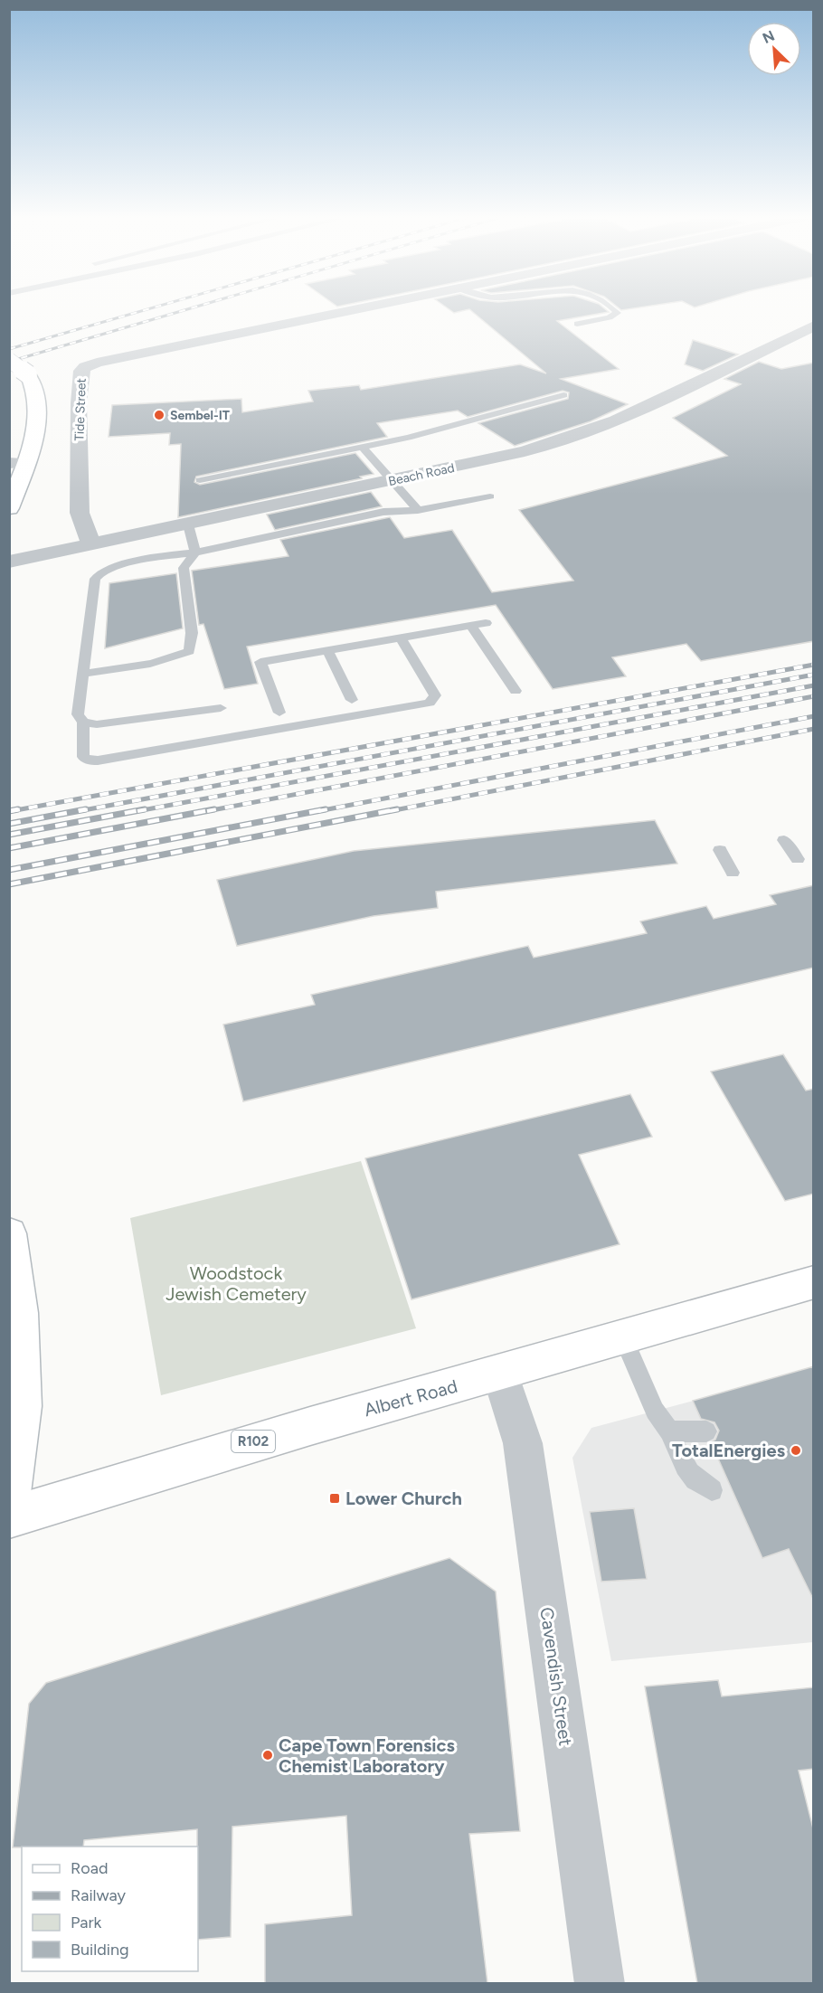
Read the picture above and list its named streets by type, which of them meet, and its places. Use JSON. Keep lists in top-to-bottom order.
{
  "streets": {
    "main road": ["Albert Road", "R102"],
    "street": ["Tide Street", "Beach Road", "Cavendish Street"]
  },
  "crossings": [
    ["Tide Street", "Beach Road"],
    ["Albert Road", "Cavendish Street"]
  ],
  "parks": ["Woodstock Jewish Cemetery"],
  "places": {
    "other": ["Sembel-IT", "TotalEnergies", "Cape Town Forensics Chemist Laboratory"],
    "transit": ["Lower Church"]
  },
  "legend": [
    "Road",
    "Railway",
    "Park",
    "Building"
  ],
  "north": "top left"
}
